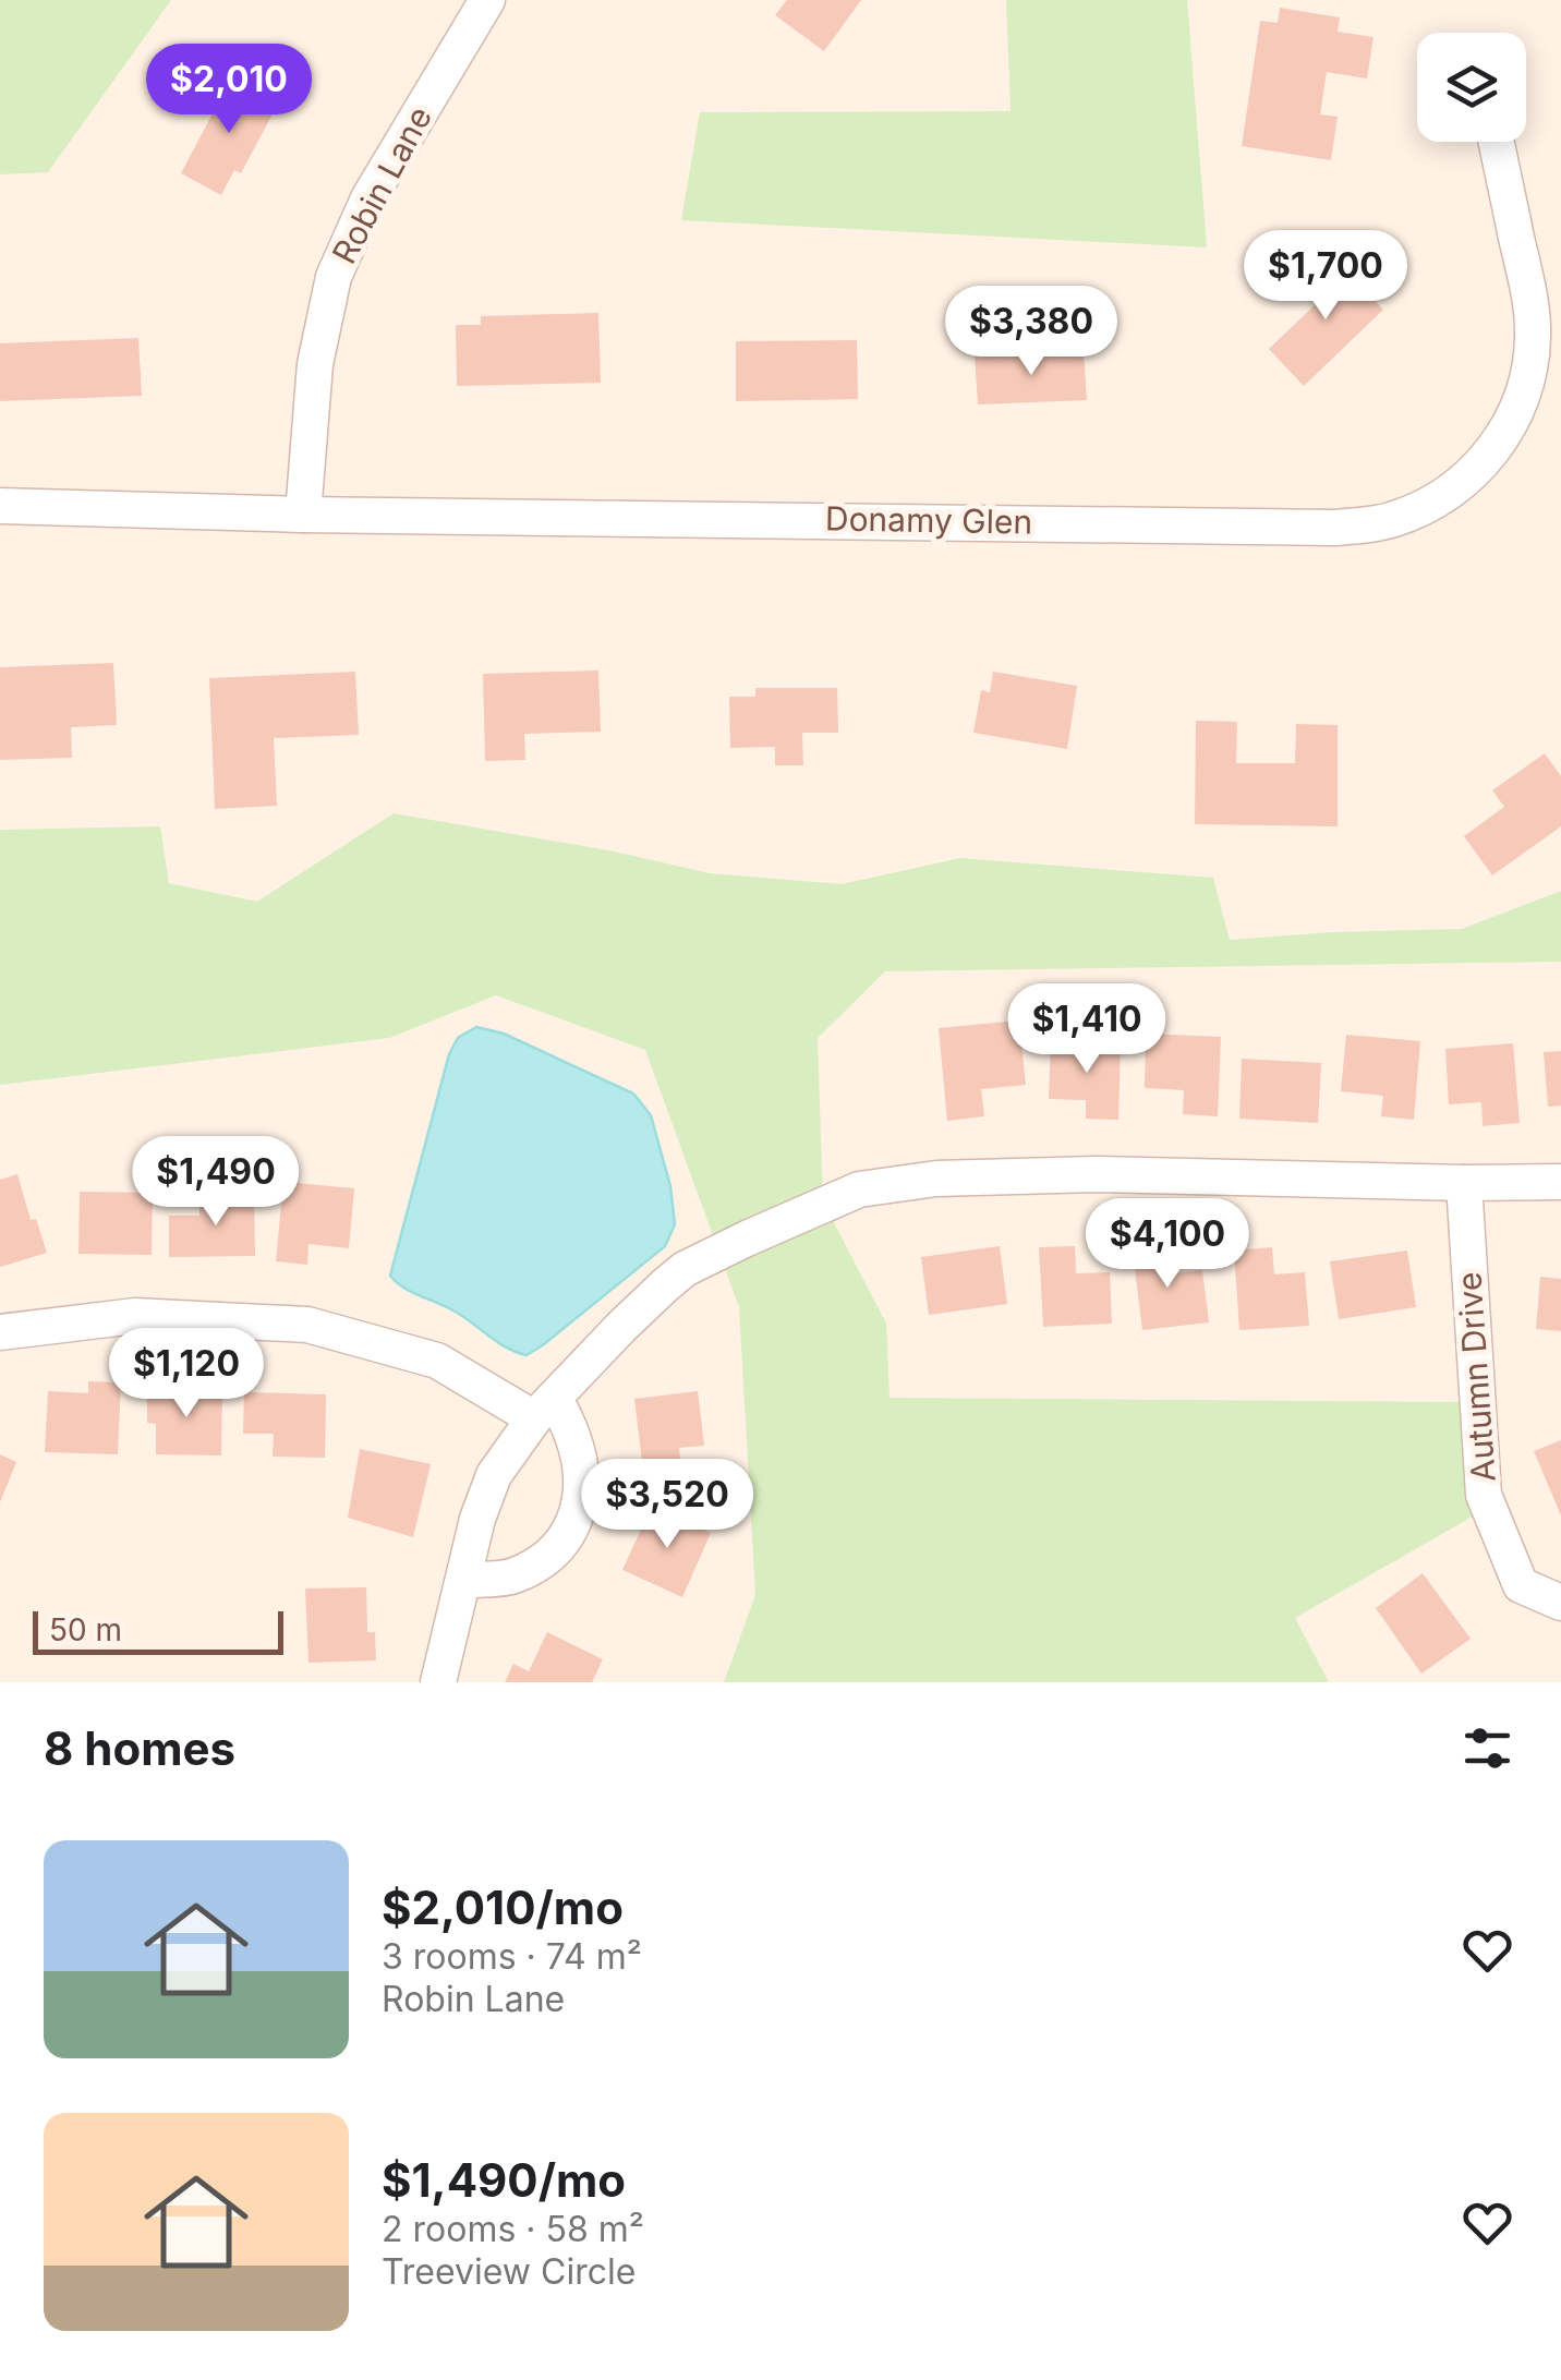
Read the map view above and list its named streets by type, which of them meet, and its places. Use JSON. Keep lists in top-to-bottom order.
{
  "streets": {
    "street": ["Robin Lane", "Donamy Glen", "Autumn Drive"]
  },
  "crossings": [
    ["Robin Lane", "Donamy Glen"]
  ],
  "scale_bar": "50 m",
  "page": {
    "price": [
      "$2,010",
      "$1,700",
      "$3,380",
      "$1,410",
      "$1,490",
      "$4,100",
      "$1,120",
      "$3,520"
    ],
    "scale": "50 m",
    "heading": "8 homes",
    "list": [
      {
        "name": "$2,010/mo",
        "note": "3 rooms · 74 m² · Robin Lane"
      },
      {
        "name": "$1,490/mo",
        "note": "2 rooms · 58 m² · Treeview Circle"
      }
    ]
  }
}
